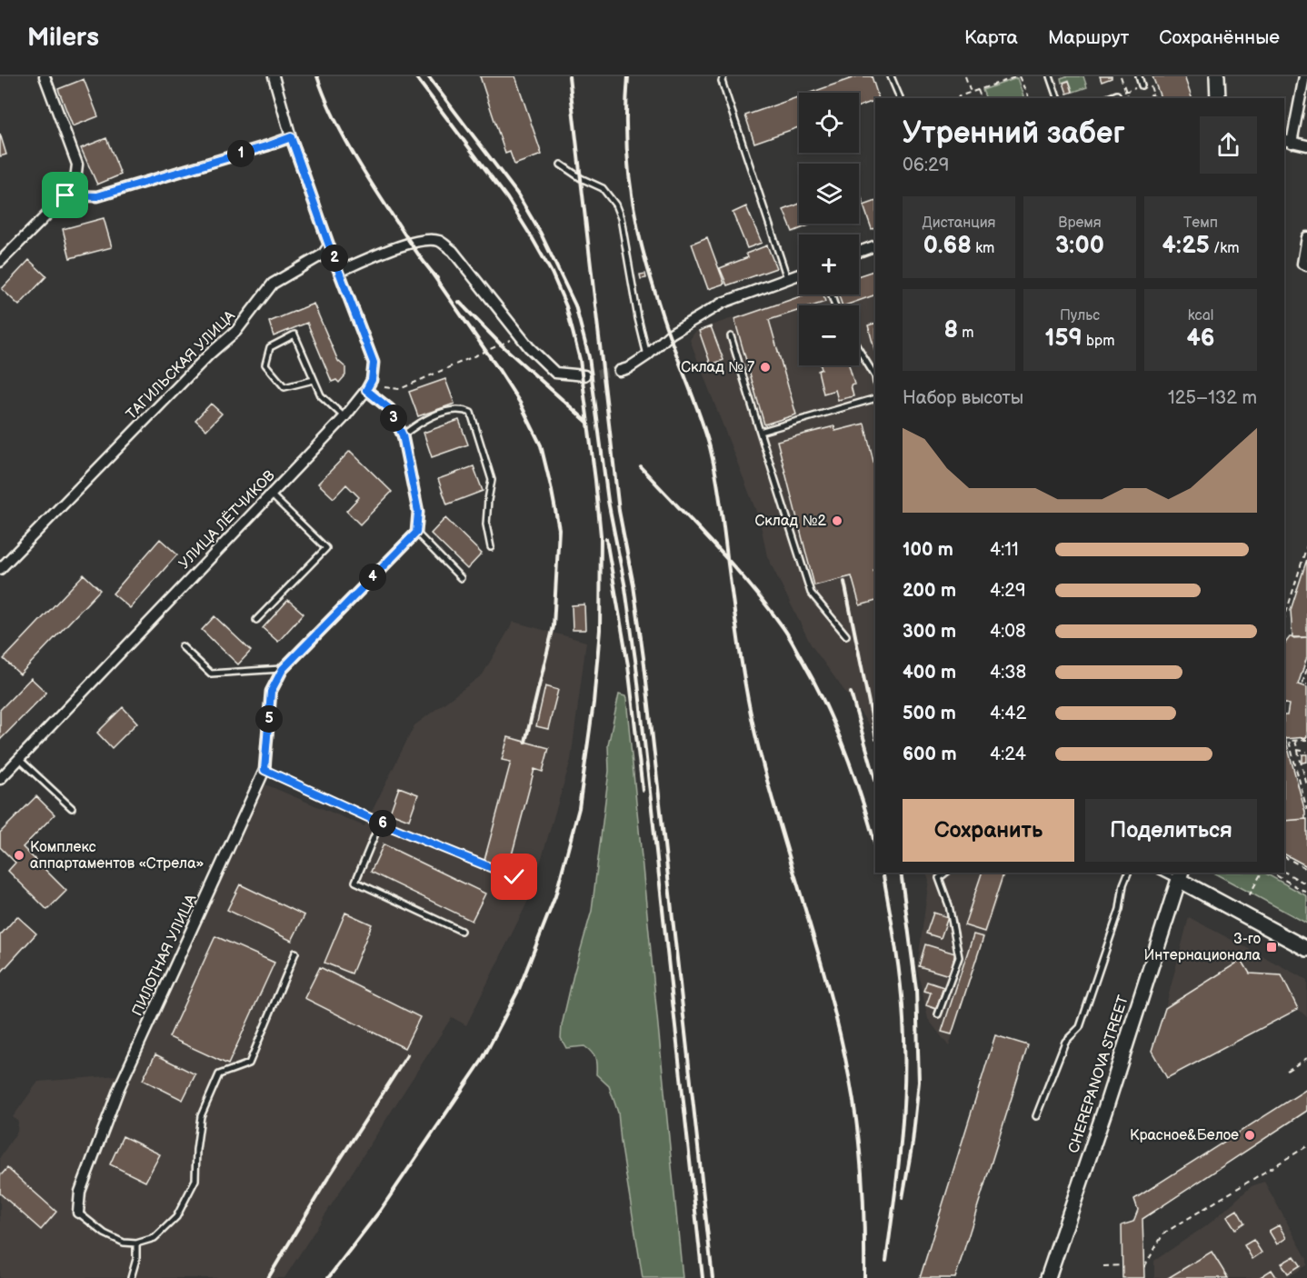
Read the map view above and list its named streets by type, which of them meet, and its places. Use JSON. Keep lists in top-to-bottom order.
{
  "streets": {
    "main road": ["CHEREPANOVA STREET"],
    "street": ["ТАГИЛЬСКАЯ УЛИЦА", "УЛИЦА ЛЁТЧИКОВ", "ПИЛОТНАЯ УЛИЦА"]
  },
  "crossings": [
    ["ТАГИЛЬСКАЯ УЛИЦА", "УЛИЦА ЛЁТЧИКОВ"]
  ],
  "places": {
    "other": [
      "Склад № 7",
      "Склад №2",
      "Комплекс аппартаментов «Стрела»",
      "Красное&Белое"
    ],
    "transit": ["3-го Интернационала"]
  },
  "page": {
    "header": "Milers",
    "nav": ["Карта", "Маршрут", "Сохранённые"],
    "map_buttons": ["+", "−"],
    "heading": ["Утренний забег", "06:29"],
    "pins": [
      "1",
      "2",
      "3",
      "4",
      "5",
      "6"
    ],
    "stats": [
      ["Дистанция", "0.68 km"],
      ["Время", "3:00"],
      ["Темп", "4:25 /km"],
      ["8 m"],
      ["Пульс", "159 bpm"],
      ["kcal", "46"]
    ],
    "chart": ["Набор высоты", "125–132 m"],
    "list": [
      {
        "name": "100 m",
        "note": "4:11"
      },
      {
        "name": "200 m",
        "note": "4:29"
      },
      {
        "name": "300 m",
        "note": "4:08"
      },
      {
        "name": "400 m",
        "note": "4:38"
      },
      {
        "name": "500 m",
        "note": "4:42"
      },
      {
        "name": "600 m",
        "note": "4:24"
      }
    ],
    "buttons": ["Сохранить", "Поделиться"]
  }
}
